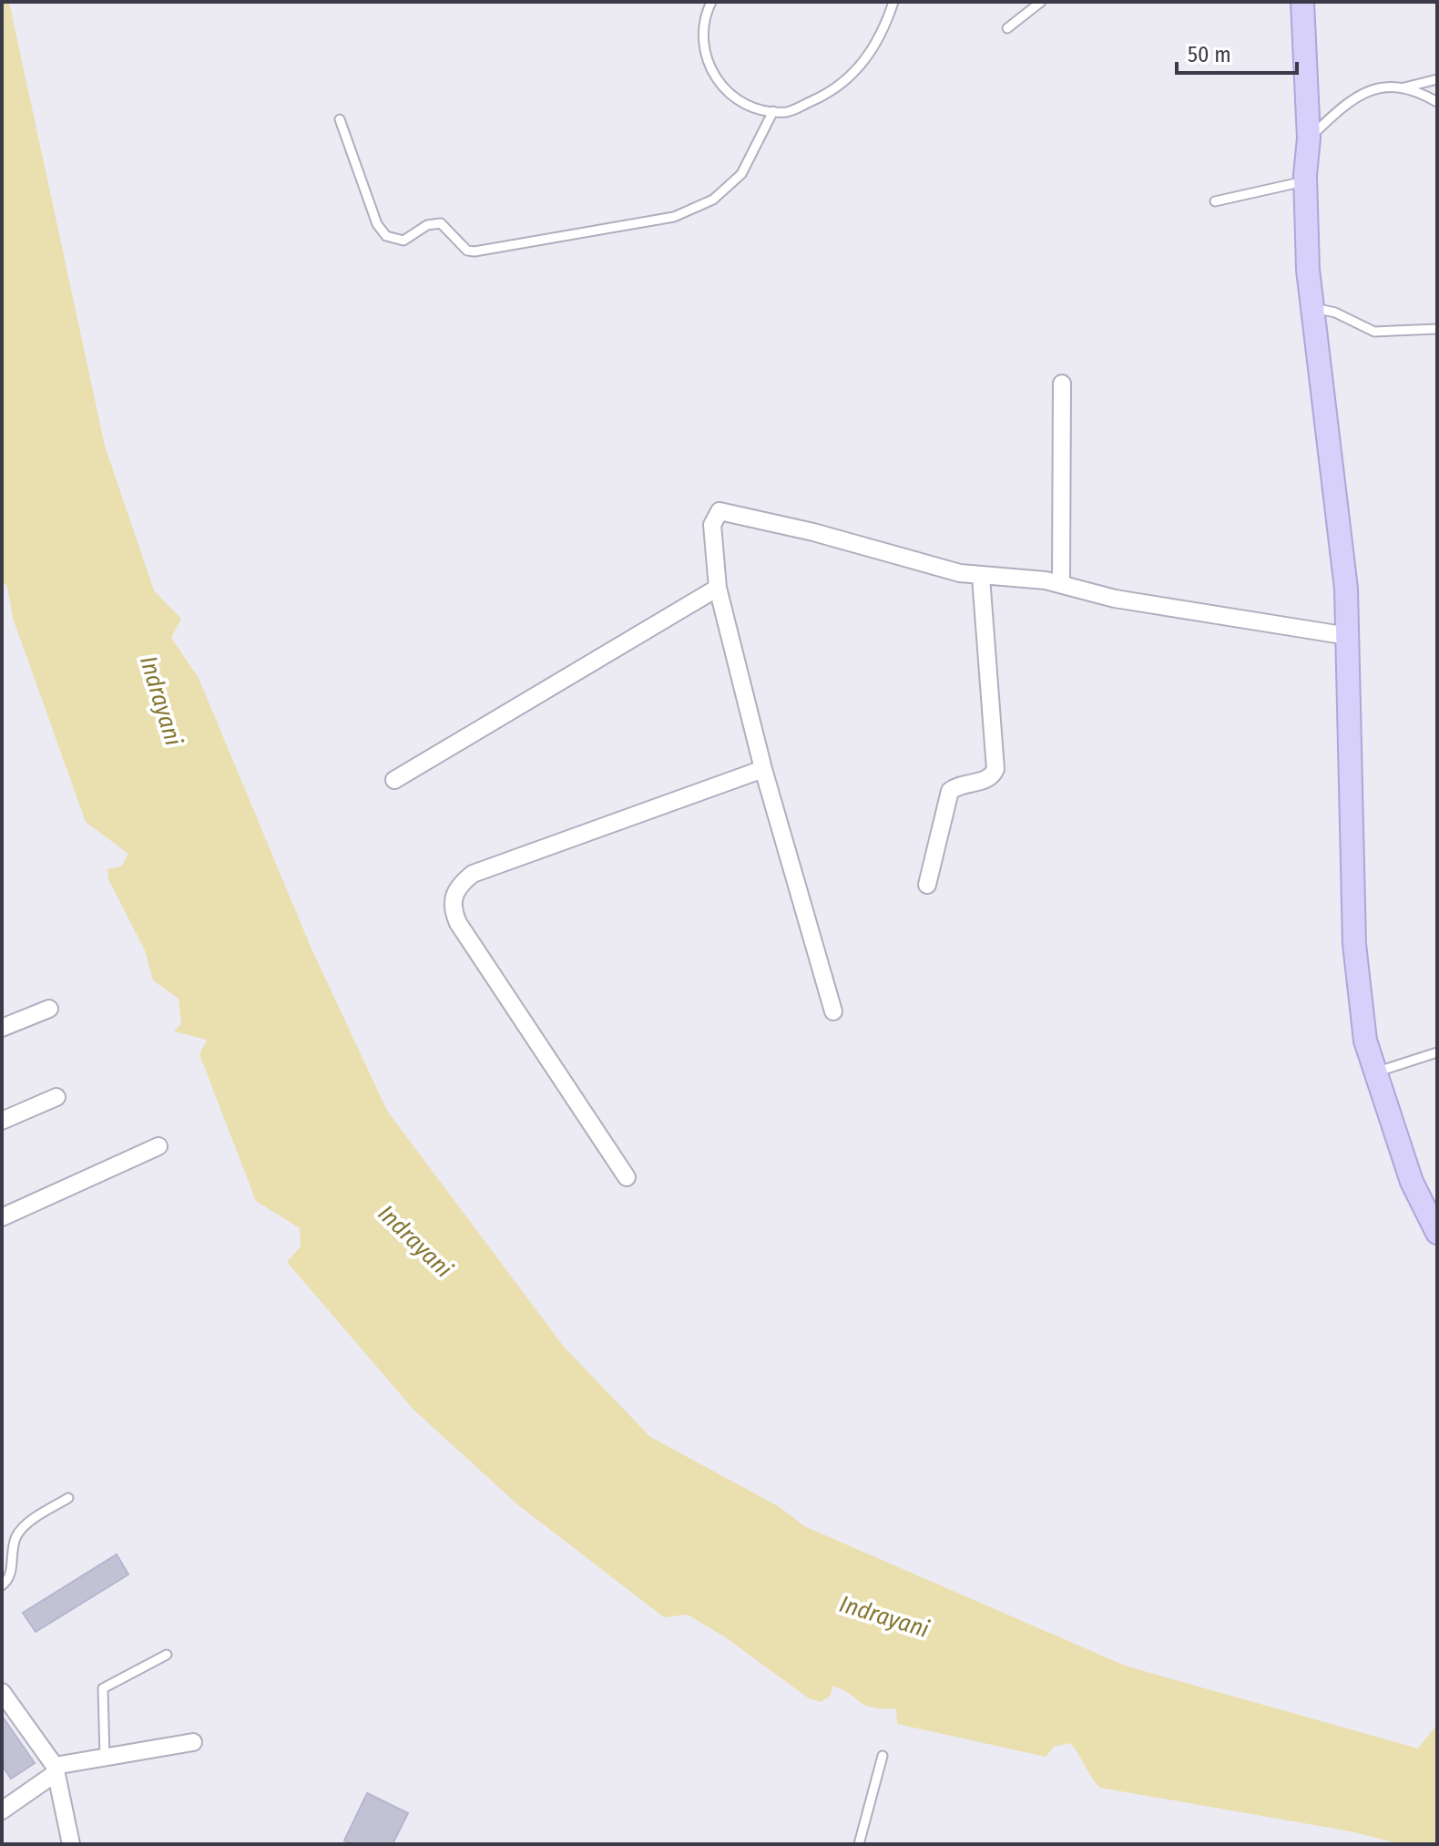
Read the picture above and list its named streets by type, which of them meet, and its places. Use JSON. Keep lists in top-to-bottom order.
{
  "water": ["Indrayani"],
  "scale_bar": "50 m"
}
